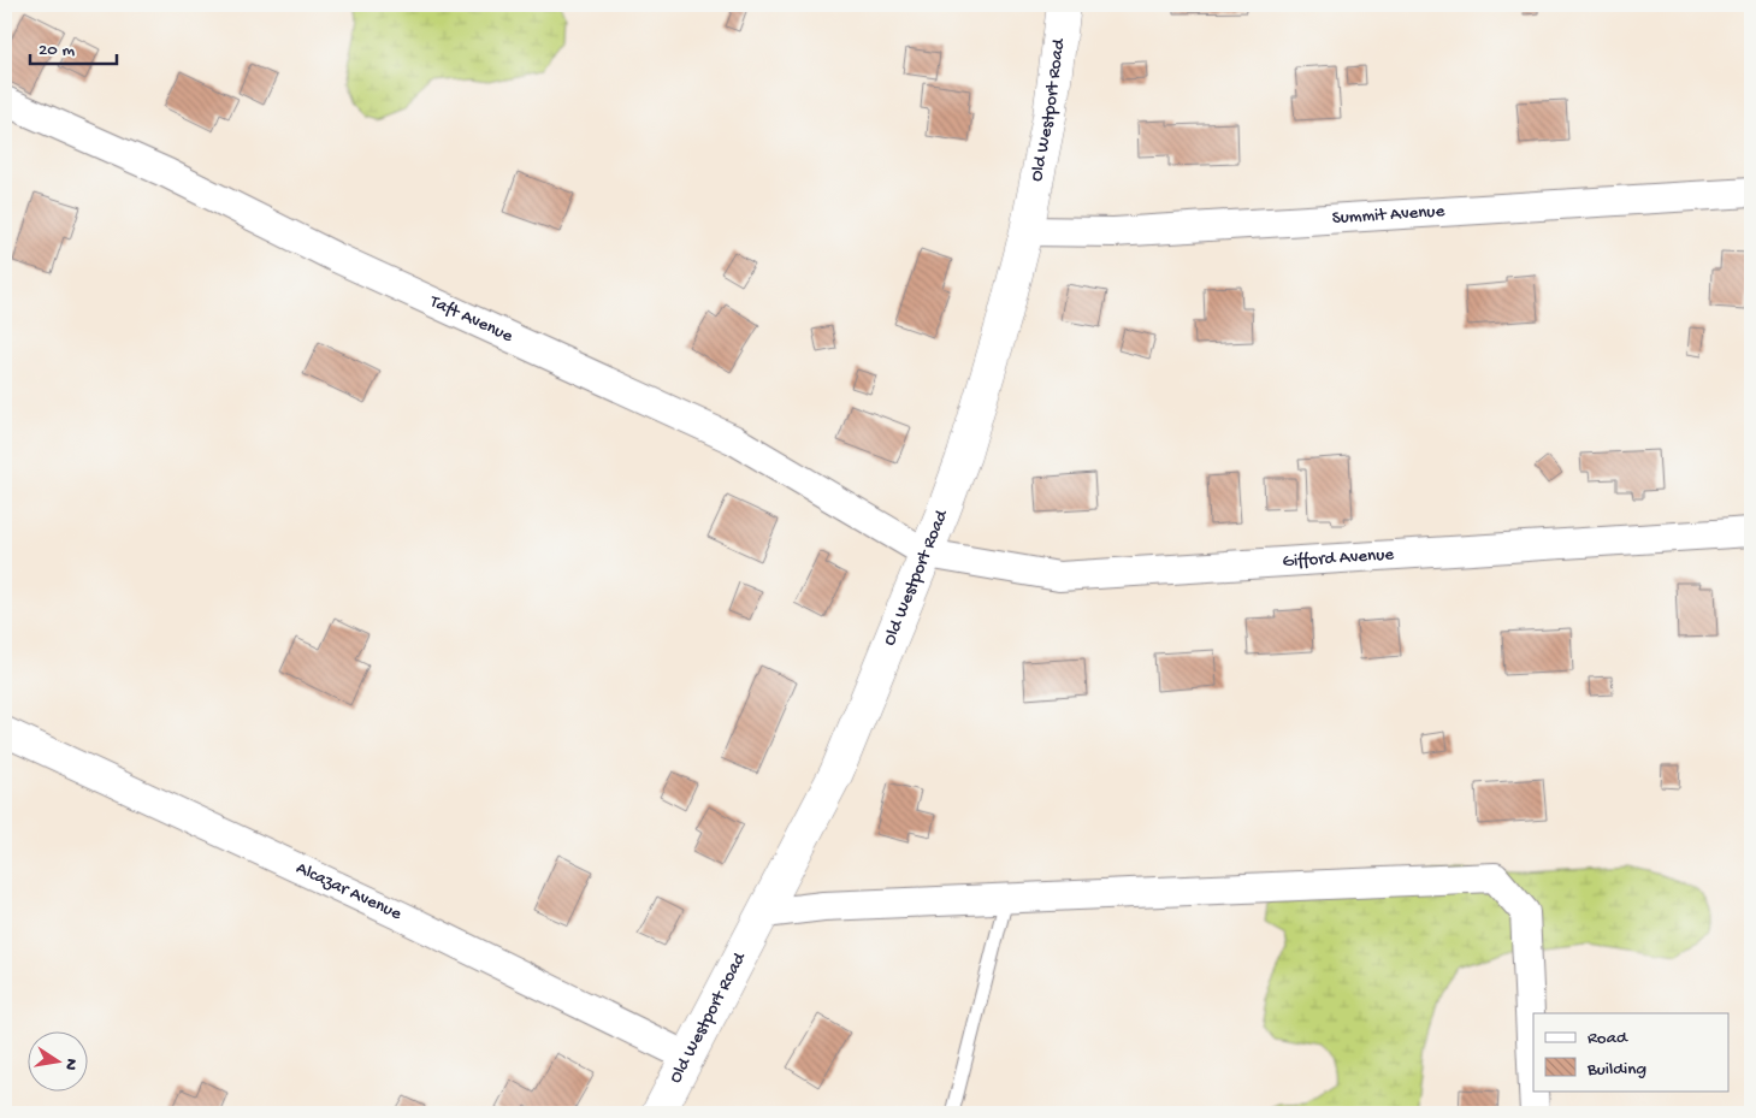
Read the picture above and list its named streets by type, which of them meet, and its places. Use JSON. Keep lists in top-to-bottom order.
{
  "streets": {
    "main road": ["Old Westport Road"],
    "street": [
      "Summit Avenue",
      "Taft Avenue",
      "Gifford Avenue",
      "Alcazar Avenue"
    ]
  },
  "crossings": [
    ["Old Westport Road", "Summit Avenue"],
    ["Old Westport Road", "Taft Avenue"],
    ["Old Westport Road", "Gifford Avenue"],
    ["Old Westport Road", "Alcazar Avenue"],
    ["Taft Avenue", "Gifford Avenue"]
  ],
  "legend": ["Road", "Building"],
  "scale_bar": "20 m",
  "north": "right"
}
